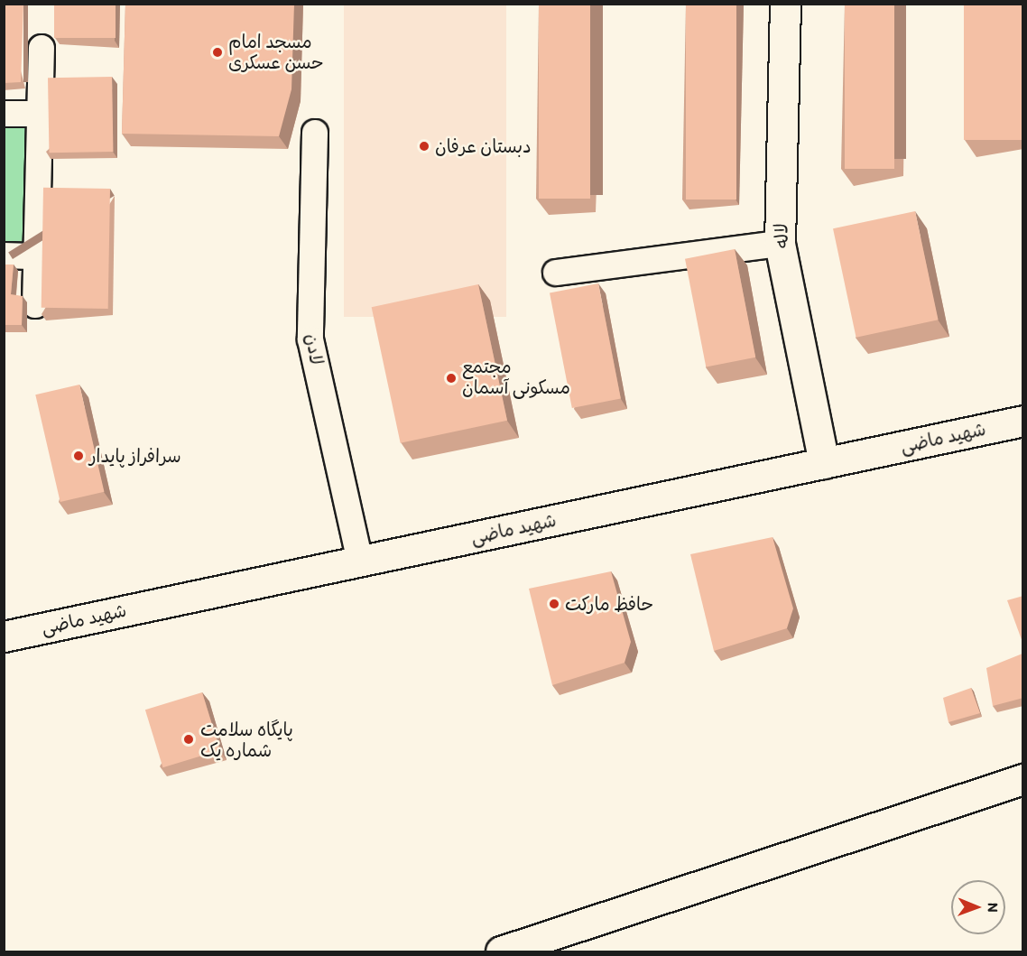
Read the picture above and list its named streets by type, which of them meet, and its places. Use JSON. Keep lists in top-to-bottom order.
{
  "streets": {
    "street": ["لاله", "لادن", "شهید ماضی"]
  },
  "crossings": [
    ["لاله", "شهید ماضی"],
    ["لادن", "شهید ماضی"]
  ],
  "places": [
    "مسجد امام حسن عسکری",
    "دبستان عرفان",
    "مجتمع مسکونی آسمان",
    "سرافراز پایدار",
    "حافظ مارکت",
    "پایگاه سلامت شماره یک"
  ],
  "north": "right"
}
